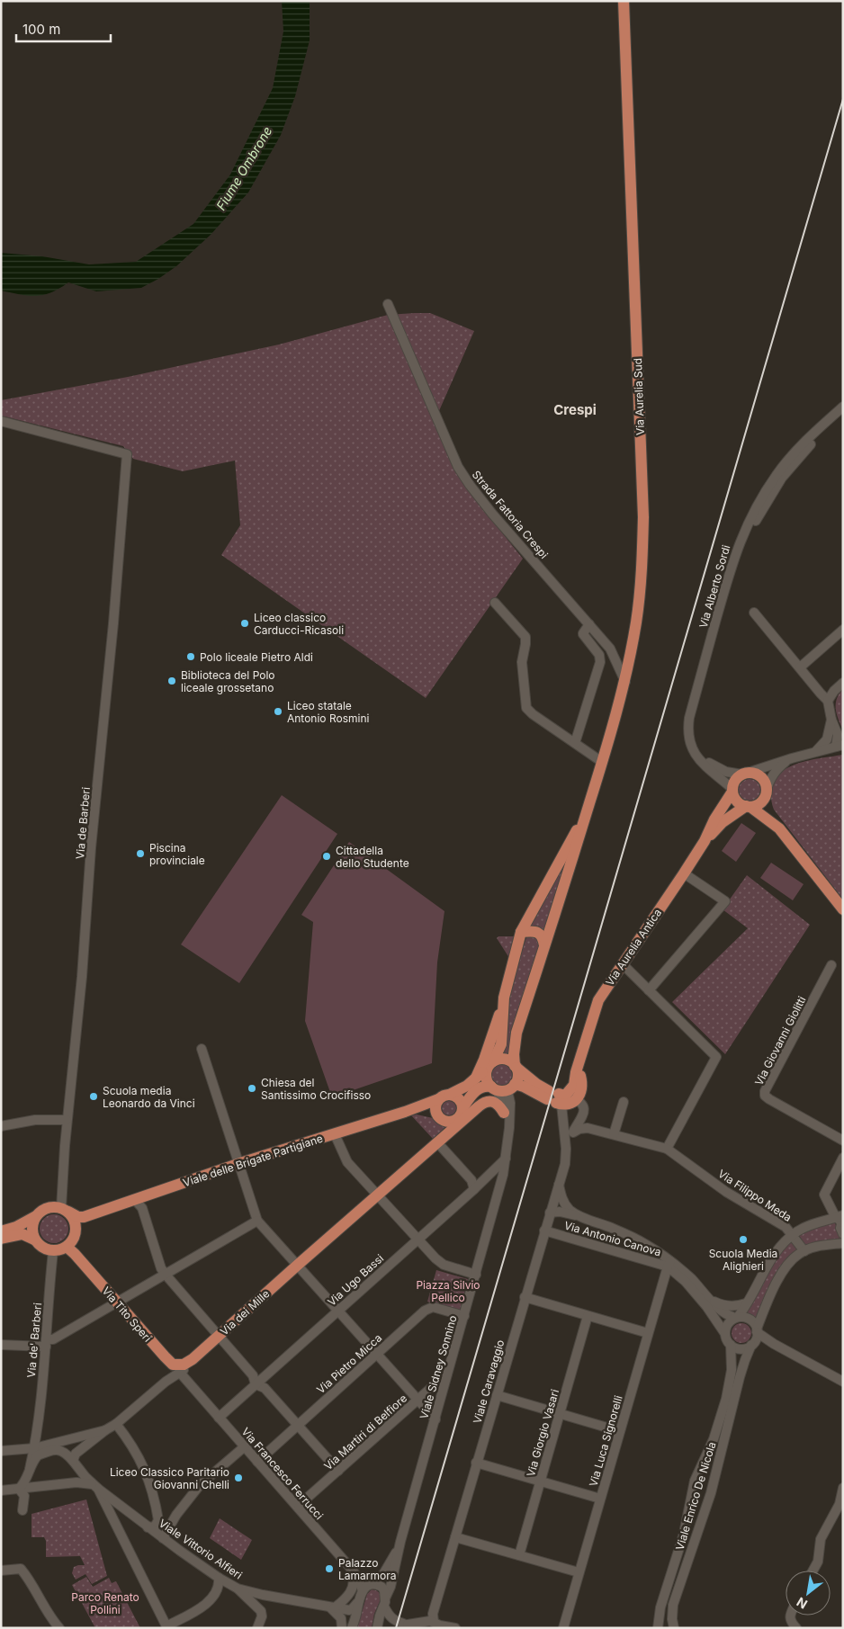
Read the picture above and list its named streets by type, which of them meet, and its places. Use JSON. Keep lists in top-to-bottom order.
{
  "streets": {
    "main road": [
      "Via Aurelia Sud",
      "Via Aurelia Antica",
      "Viale delle Brigate Partigiane",
      "Via dei Mille",
      "Via Tito Speri"
    ],
    "street": [
      "Strada Fattoria Crespi",
      "Via Alberto Sordi",
      "Via de Barberi",
      "Via Giovanni Giolitti",
      "Via Filippo Meda",
      "Via Antonio Canova",
      "Via Ugo Bassi",
      "Via de' Barberi",
      "Via Pietro Micca",
      "Viale Sidney Sonnino",
      "Viale Caravaggio",
      "Via Martiri di Belfiore",
      "Via Giorgio Vasari",
      "Via Luca Signorelli",
      "Via Francesco Ferrucci",
      "Viale Enrico De Nicola",
      "Viale Vittorio Alfieri"
    ]
  },
  "crossings": [
    ["Via Aurelia Sud", "Strada Fattoria Crespi"],
    ["Via Alberto Sordi", "Via Aurelia Antica"],
    ["Via de Barberi", "Viale delle Brigate Partigiane"],
    ["Via de Barberi", "Via Tito Speri"],
    ["Via de Barberi", "Via de' Barberi"],
    ["Via Aurelia Antica", "Viale Caravaggio"],
    ["Viale delle Brigate Partigiane", "Via dei Mille"],
    ["Viale delle Brigate Partigiane", "Via Tito Speri"],
    ["Viale delle Brigate Partigiane", "Via de' Barberi"],
    ["Viale delle Brigate Partigiane", "Viale Sidney Sonnino"],
    ["Via Antonio Canova", "Viale Caravaggio"],
    ["Via Antonio Canova", "Via Luca Signorelli"],
    ["Via Antonio Canova", "Viale Enrico De Nicola"],
    ["Via Ugo Bassi", "Viale Sidney Sonnino"],
    ["Via Ugo Bassi", "Via Francesco Ferrucci"],
    ["Via dei Mille", "Via Tito Speri"],
    ["Via dei Mille", "Via de' Barberi"],
    ["Via dei Mille", "Via Francesco Ferrucci"],
    ["Via Tito Speri", "Via de' Barberi"],
    ["Via Pietro Micca", "Viale Sidney Sonnino"],
    ["Via Pietro Micca", "Via Francesco Ferrucci"],
    ["Viale Sidney Sonnino", "Via Martiri di Belfiore"],
    ["Viale Sidney Sonnino", "Via Francesco Ferrucci"],
    ["Via Martiri di Belfiore", "Via Francesco Ferrucci"]
  ],
  "districts": ["Crespi"],
  "water": ["Fiume Ombrone"],
  "parks": ["Piazza Silvio Pellico", "Parco Renato Pollini"],
  "places": [
    "Liceo classico Carducci-Ricasoli",
    "Polo liceale Pietro Aldi",
    "Biblioteca del Polo liceale grossetano",
    "Liceo statale Antonio Rosmini",
    "Piscina provinciale",
    "Cittadella dello Studente",
    "Chiesa del Santissimo Crocifisso",
    "Scuola media Leonardo da Vinci",
    "Scuola Media Alighieri",
    "Liceo Classico Paritario Giovanni Chelli",
    "Palazzo Lamarmora"
  ],
  "scale_bar": "100 m",
  "north": "bottom left"
}
